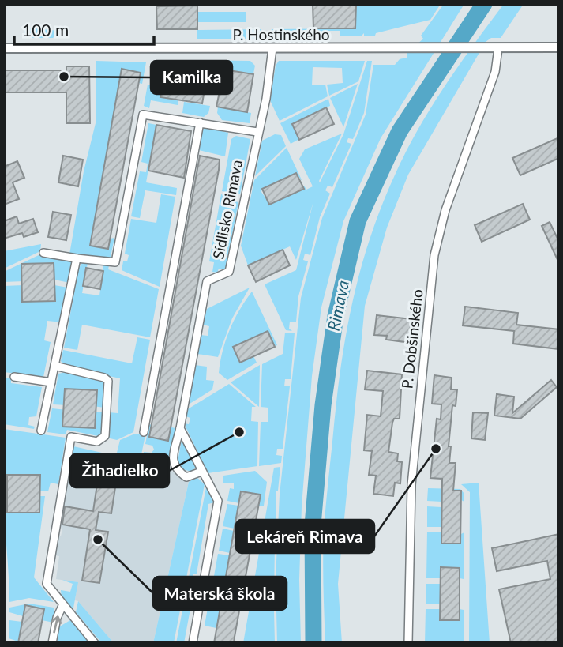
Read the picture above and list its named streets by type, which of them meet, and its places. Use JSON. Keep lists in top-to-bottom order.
{
  "streets": {
    "street": ["P. Hostinského", "Sídlisko Rimava", "P. Dobšinského"]
  },
  "crossings": [
    ["P. Hostinského", "Sídlisko Rimava"],
    ["P. Hostinského", "P. Dobšinského"]
  ],
  "water": ["Rimava"],
  "places": [
    "Kamilka",
    "Žihadielko",
    "Lekáreň Rimava",
    "Materská škola"
  ],
  "scale_bar": "100 m"
}
